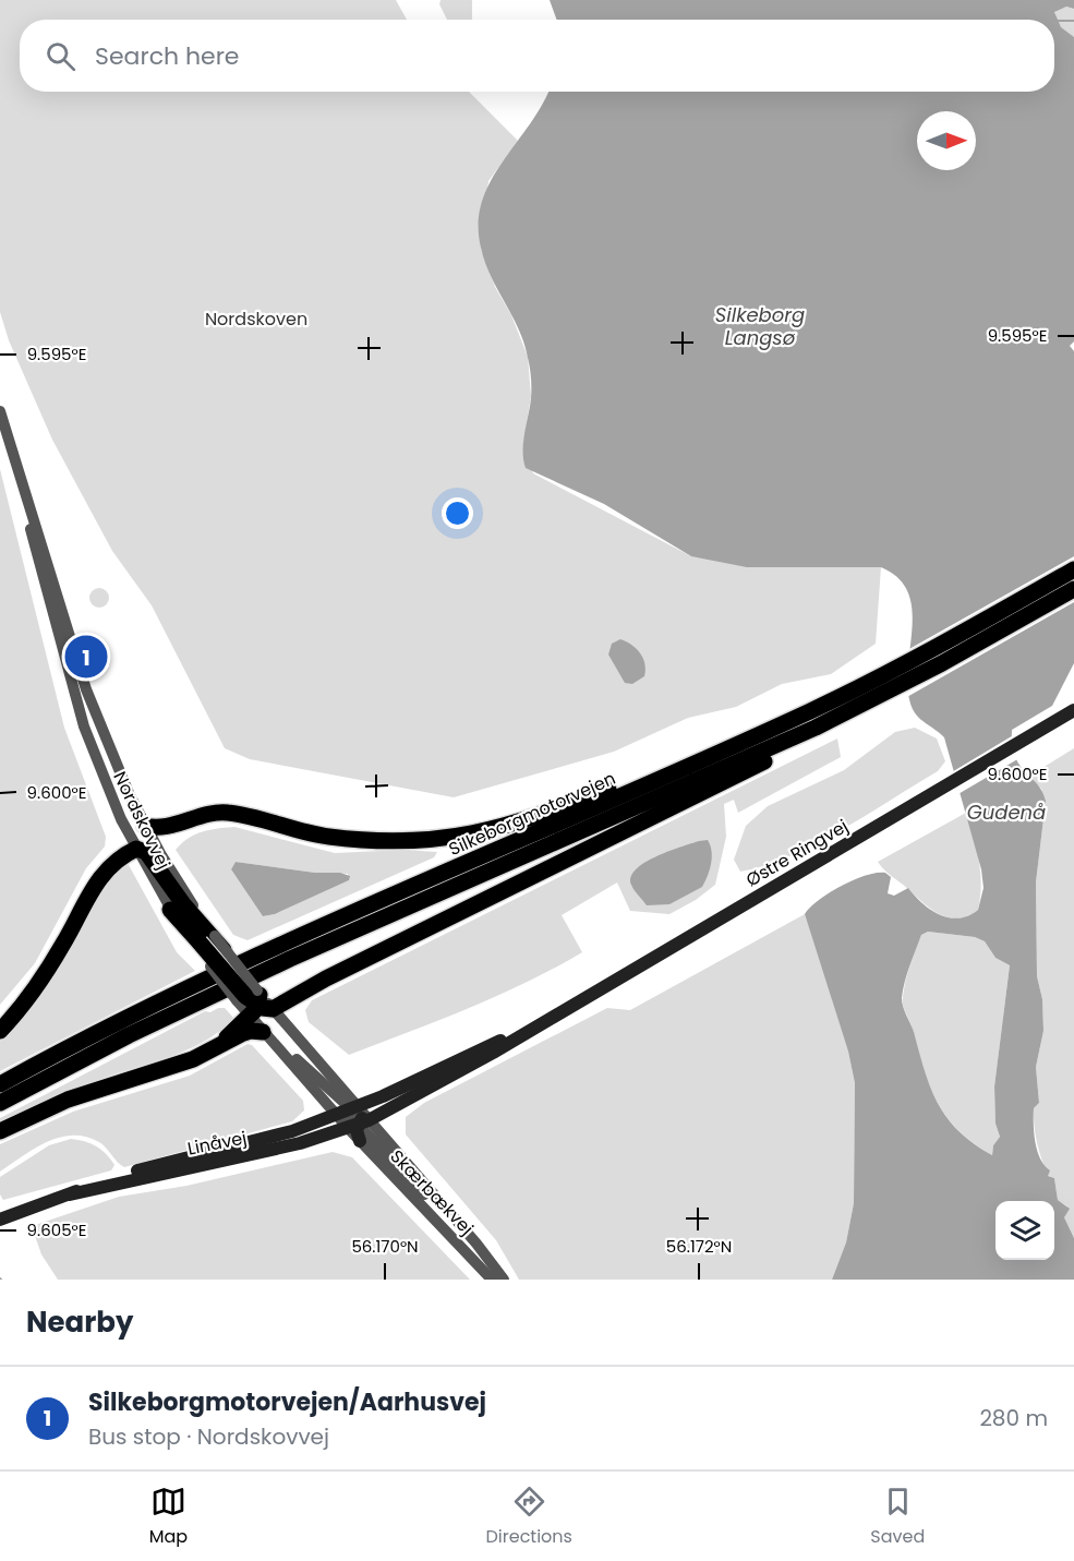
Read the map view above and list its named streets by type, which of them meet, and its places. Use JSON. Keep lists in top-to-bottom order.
{
  "streets": {
    "highway": ["Silkeborgmotorvejen"],
    "main road": ["Østre Ringvej", "Linåvej"],
    "street": ["Nordskovvej", "Skærbækvej"]
  },
  "crossings": [
    ["Østre Ringvej", "Linåvej"],
    ["Østre Ringvej", "Skærbækvej"],
    ["Linåvej", "Skærbækvej"]
  ],
  "water": ["Silkeborg Langsø", "Gudenå"],
  "parks": ["Nordskoven"],
  "north": "right",
  "page": {
    "search": "Search here",
    "pins": "1",
    "heading": "Nearby",
    "list": [
      {
        "mark": "1",
        "name": "Silkeborgmotorvejen/Aarhusvej",
        "note": "Bus stop · Nordskovvej",
        "value": "280 m"
      }
    ],
    "nav": ["Map", "Directions", "Saved"]
  },
  "coordinates": [
    "9.595°E",
    "9.600°E",
    "9.605°E",
    "56.170°N",
    "56.172°N"
  ]
}
